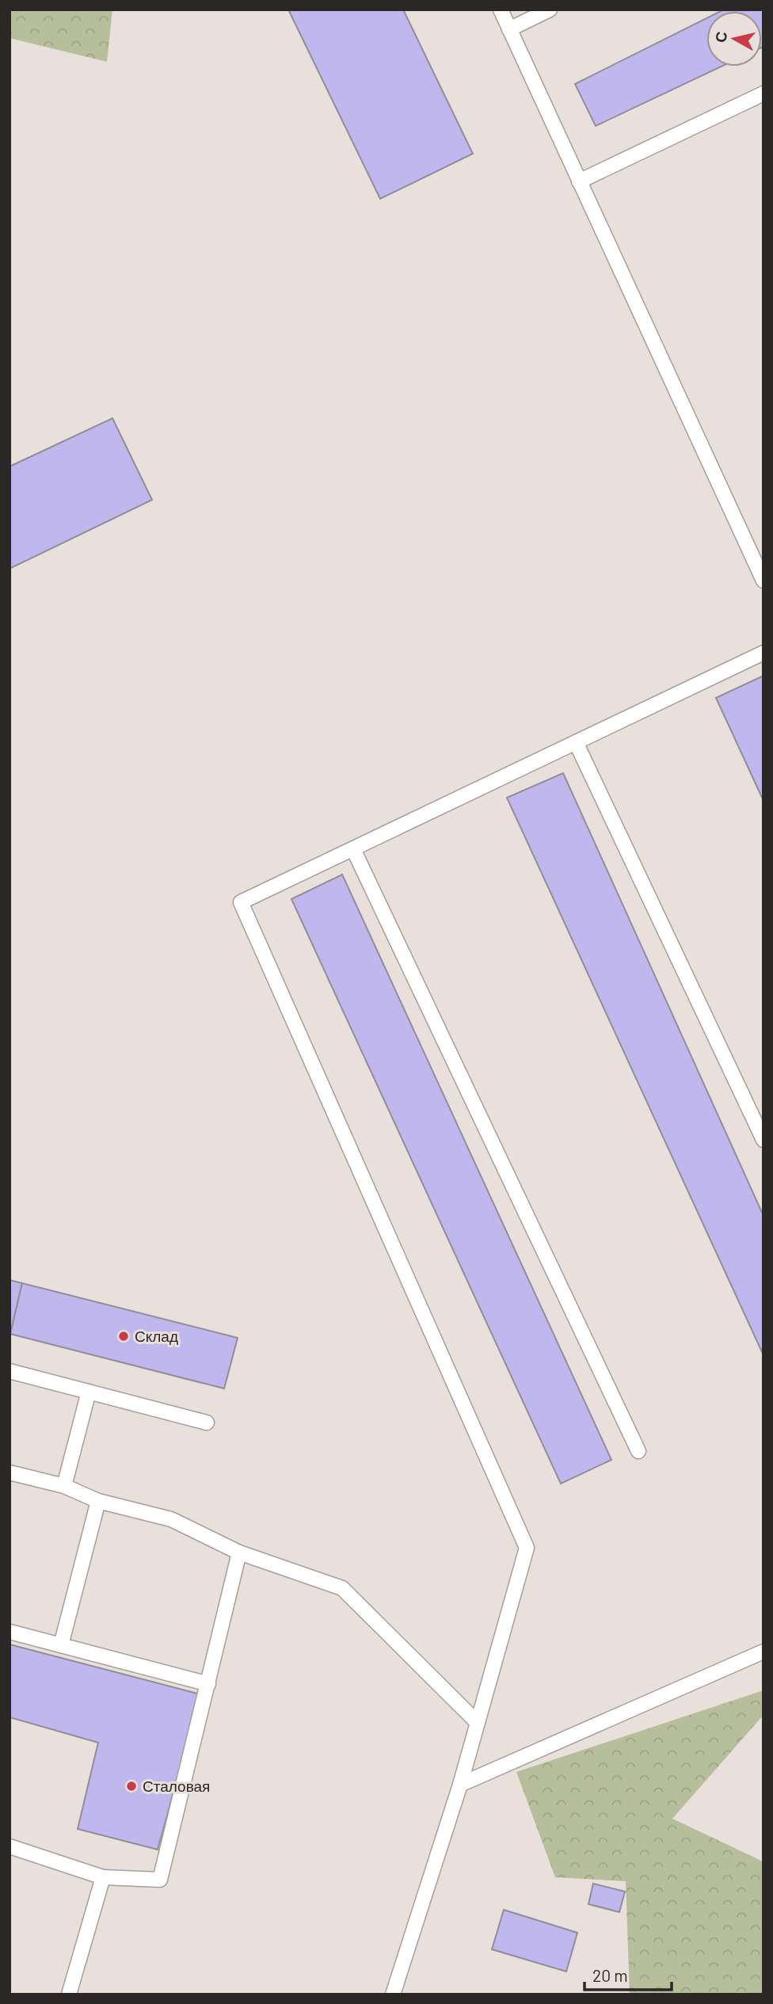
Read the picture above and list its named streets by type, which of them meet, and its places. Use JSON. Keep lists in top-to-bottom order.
{
  "places": ["Склад", "Сталовая"],
  "scale_bar": "20 m",
  "north": "left"
}
